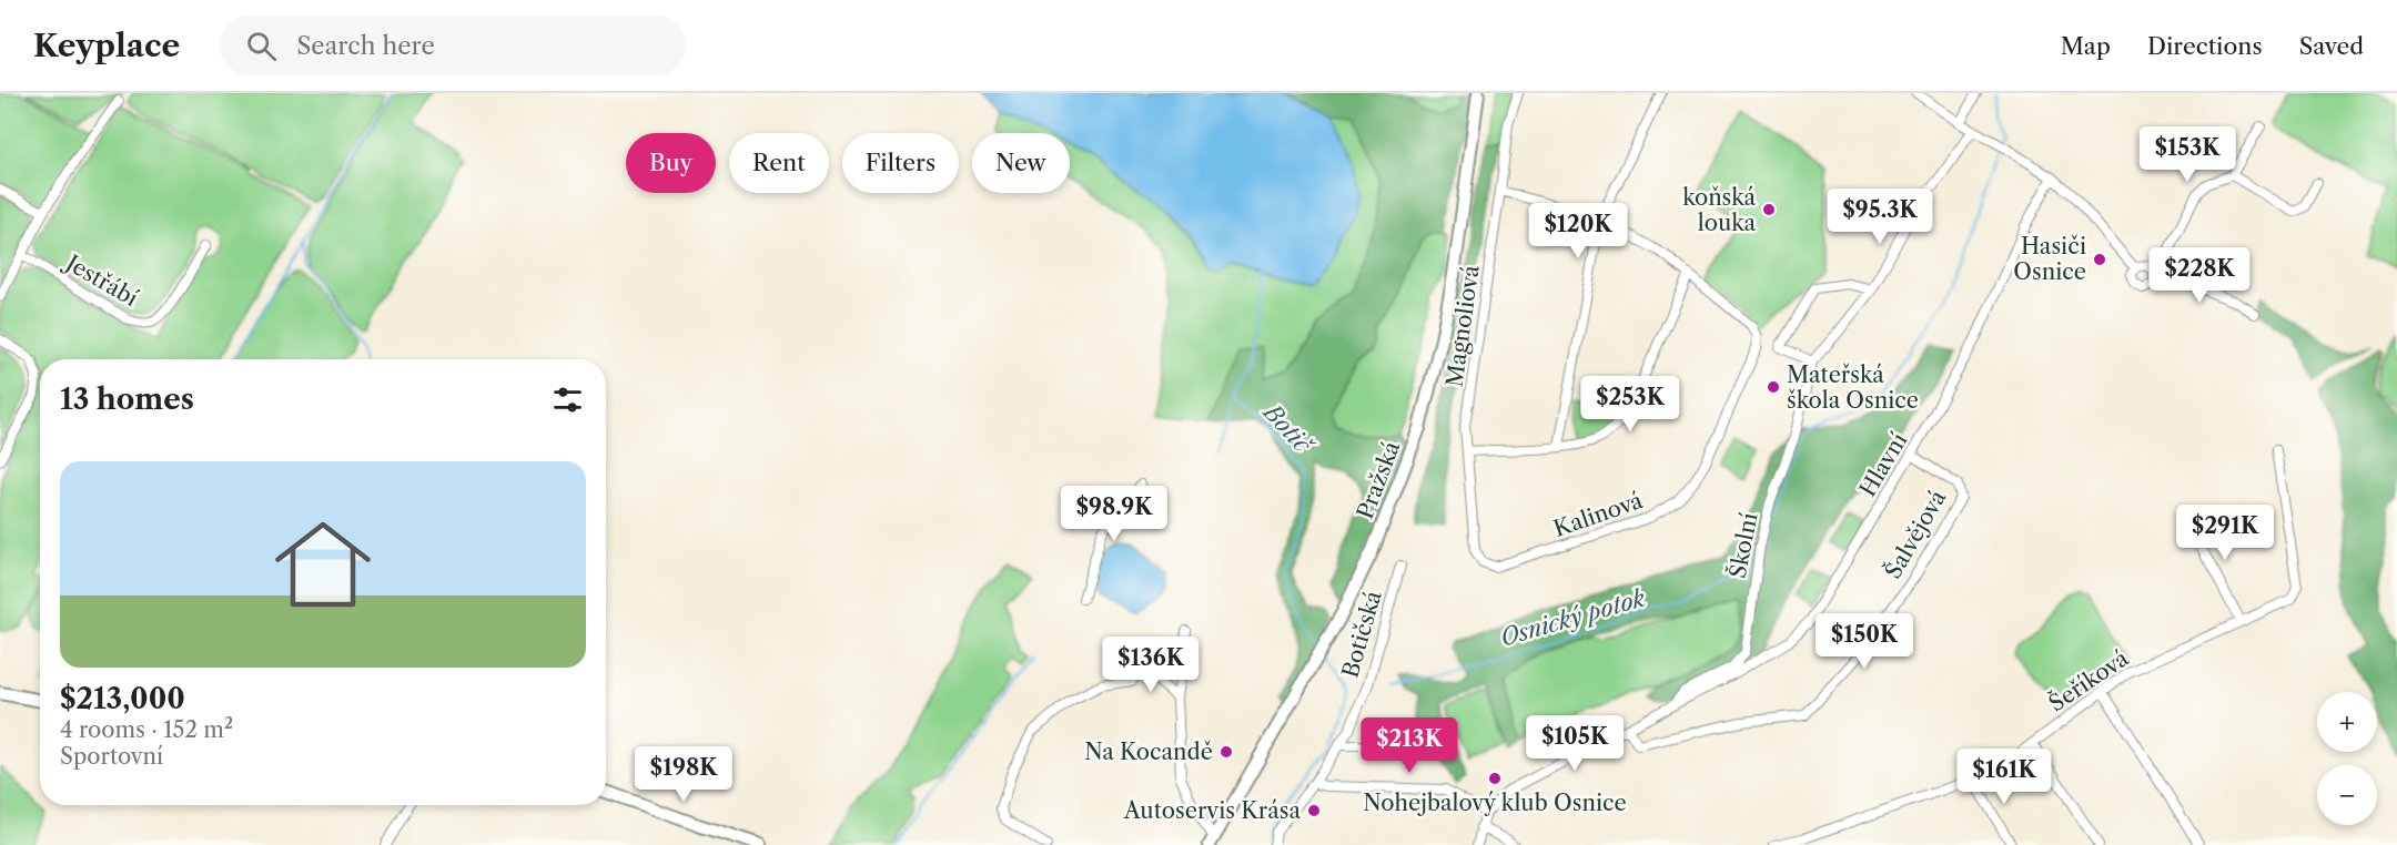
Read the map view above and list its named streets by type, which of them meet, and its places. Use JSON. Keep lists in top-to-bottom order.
{
  "streets": {
    "main road": ["Pražská"],
    "street": [
      "Jestřábí",
      "Magnoliová",
      "Hlavní",
      "Kalinová",
      "Šalvějová",
      "Školní",
      "Botičská",
      "Šeříková"
    ]
  },
  "crossings": [
    ["Magnoliová", "Kalinová"],
    ["Hlavní", "Šalvějová"],
    ["Hlavní", "Školní"]
  ],
  "water": ["Botič", "Osnický potok"],
  "places": [
    "koňská louka",
    "Hasiči Osnice",
    "Mateřská škola Osnice",
    "Na Kocandě",
    "Nohejbalový klub Osnice",
    "Autoservis Krása"
  ],
  "page": {
    "header": "Keyplace",
    "search": "Search here",
    "nav": ["Map", "Directions", "Saved"],
    "price": [
      "$153K",
      "$95.3K",
      "$120K",
      "$228K",
      "$253K",
      "$98.9K",
      "$291K",
      "$150K",
      "$136K",
      "$105K",
      "$213K",
      "$198K",
      "$161K"
    ],
    "chip": [
      "Buy",
      "Rent",
      "Filters",
      "New"
    ],
    "heading": "13 homes",
    "list": [
      {
        "name": "$213,000",
        "note": "4 rooms · 152 m² · Sportovní"
      }
    ],
    "map_buttons": ["+", "−"]
  }
}
